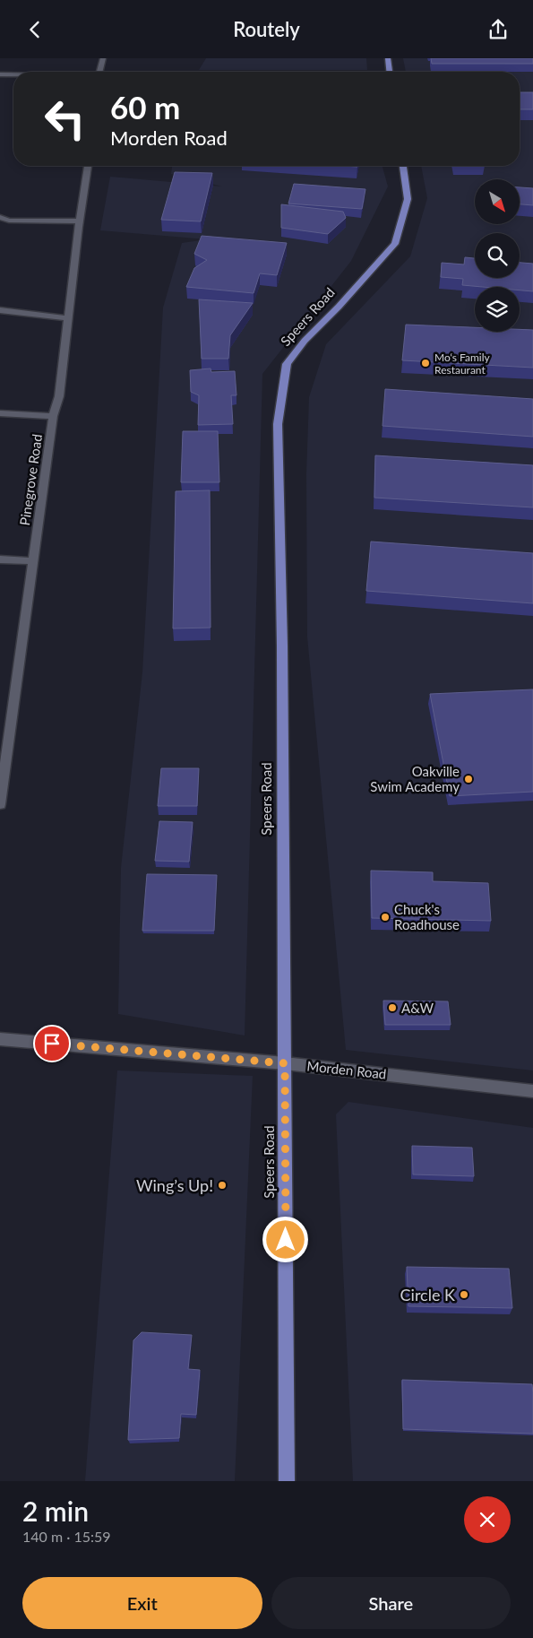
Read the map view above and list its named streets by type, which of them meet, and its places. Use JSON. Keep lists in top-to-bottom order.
{
  "streets": {
    "main road": ["Speers Road"],
    "street": ["Pinegrove Road", "Morden Road"]
  },
  "crossings": [
    ["Speers Road", "Morden Road"]
  ],
  "places": [
    "Mo‘s Family Restaurant",
    "Oakville Swim Academy",
    "Chuck's Roadhouse",
    "A&W",
    "Wing’s Up!",
    "Circle K"
  ],
  "north": "bottom right",
  "page": {
    "header": "Routely",
    "turn": ["60 m", "Morden Road"],
    "heading": ["2 min", "140 m · 15:59"],
    "buttons": ["Exit", "Share"]
  }
}
